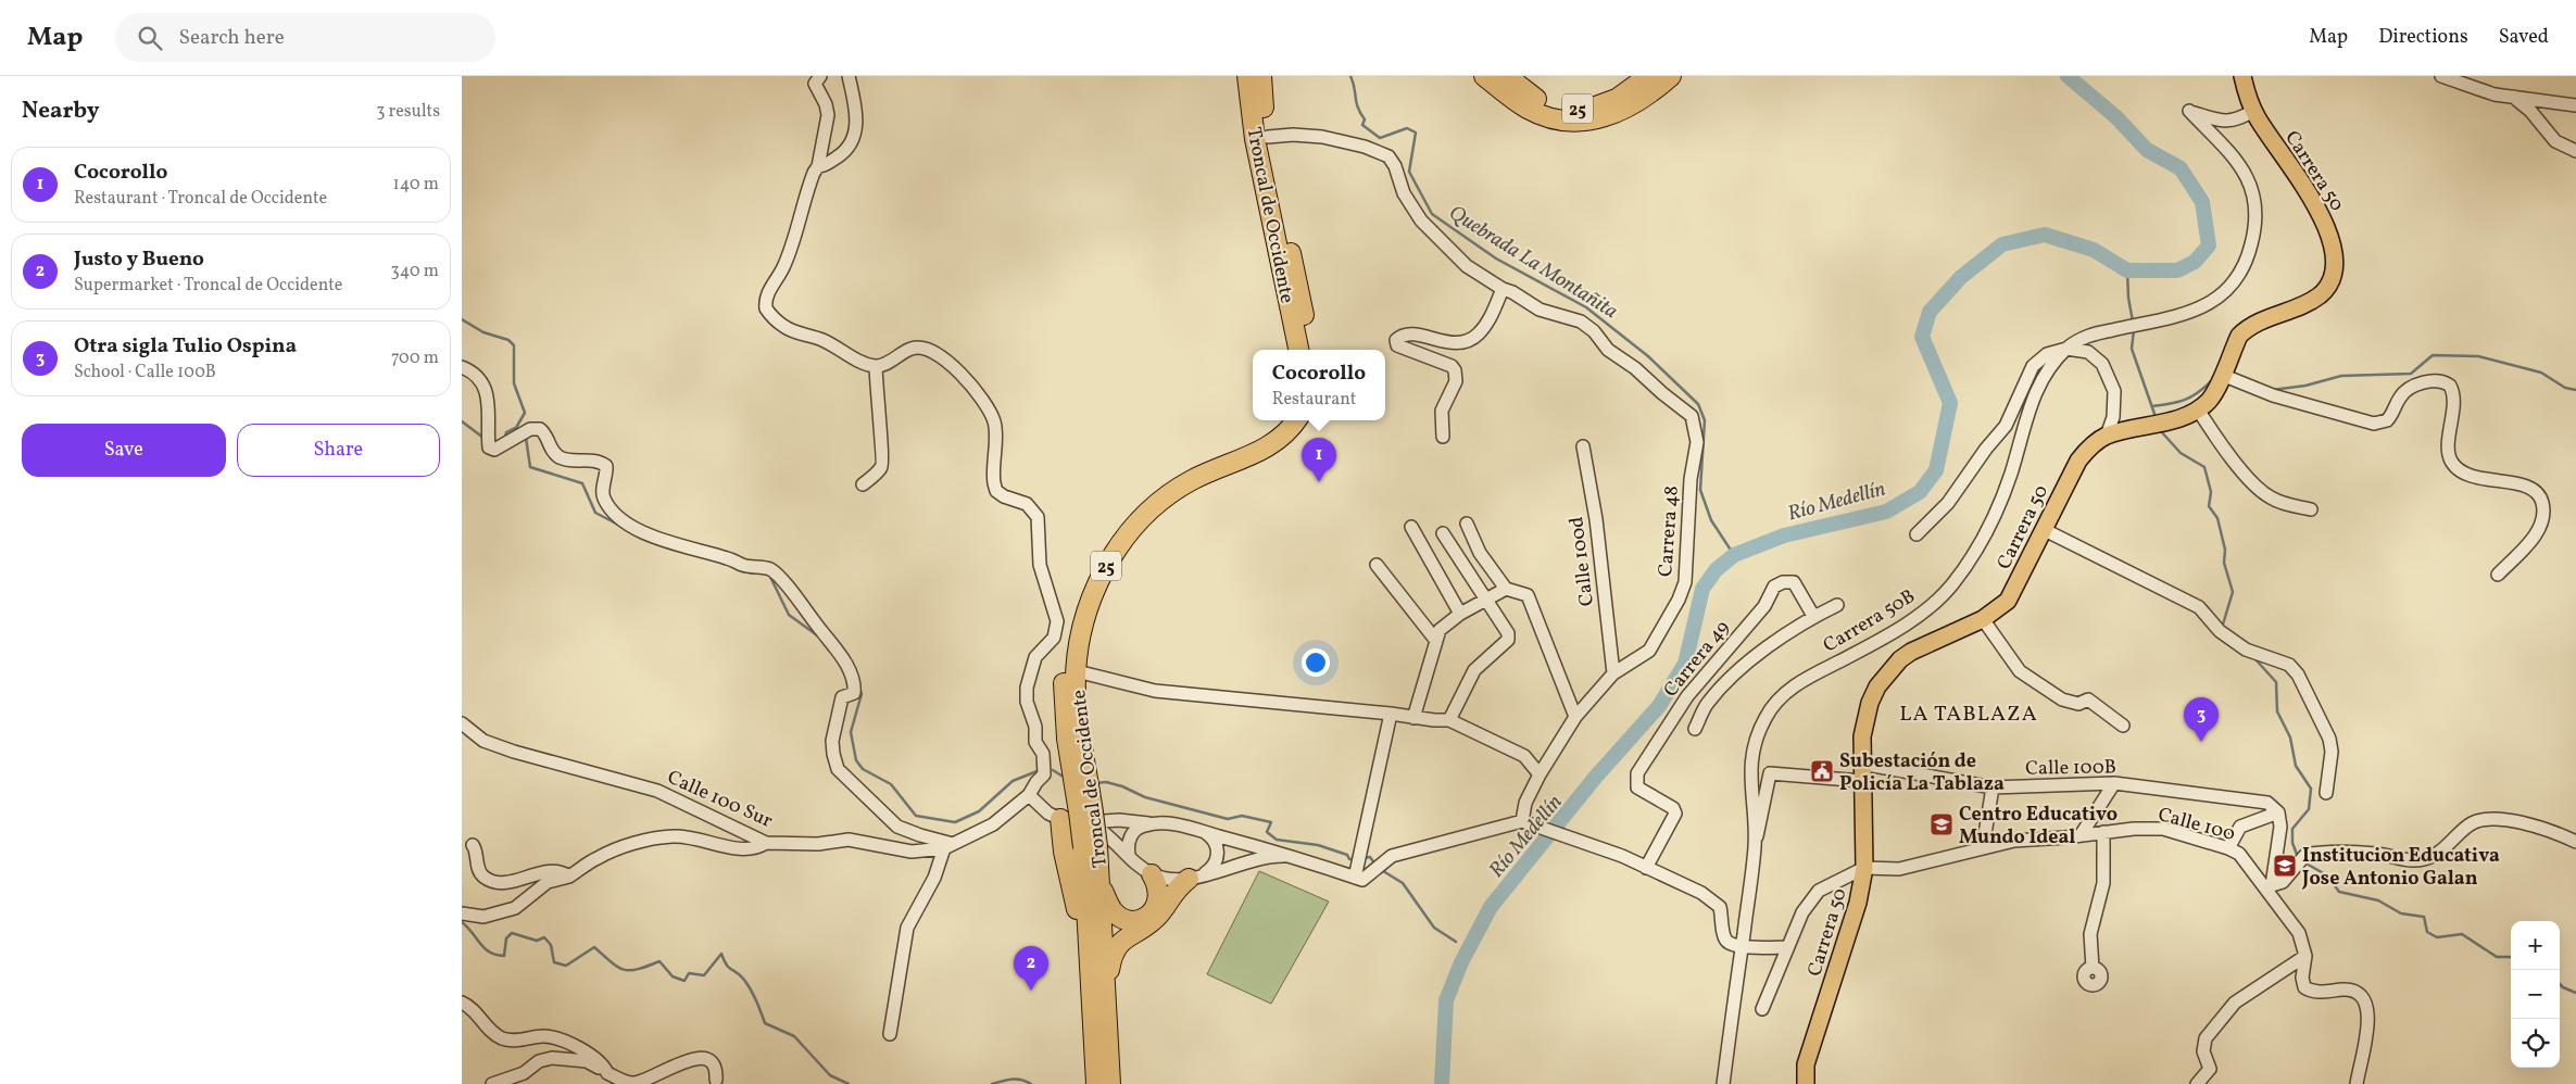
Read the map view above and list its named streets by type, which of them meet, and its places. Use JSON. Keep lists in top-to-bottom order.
{
  "streets": {
    "highway": ["25", "Troncal de Occidente"],
    "main road": ["Carrera 50"],
    "street": [
      "Carrera 48",
      "Calle 100d",
      "Carrera 50B",
      "Carrera 49",
      "Calle 100B",
      "Calle 100 Sur",
      "Calle 100"
    ]
  },
  "crossings": [
    ["Carrera 50", "Carrera 50B"],
    ["Carrera 50", "Calle 100B"],
    ["Carrera 50", "Calle 100"],
    ["Carrera 48", "Calle 100d"]
  ],
  "districts": ["LA TABLAZA"],
  "water": ["Quebrada La Montañita", "Río Medellín"],
  "places": {
    "public building": ["Subestación de Policía La Tablaza"],
    "school or university": ["Centro Educativo Mundo Ideal", "Institucion Educativa Jose Antonio Galan"]
  },
  "page": {
    "header": "Map",
    "search": "Search here",
    "nav": ["Map", "Directions", "Saved"],
    "heading": ["Nearby", "3 results"],
    "list": [
      {
        "mark": "1",
        "name": "Cocorollo",
        "note": "Restaurant · Troncal de Occidente",
        "value": "140 m"
      },
      {
        "mark": "2",
        "name": "Justo y Bueno",
        "note": "Supermarket · Troncal de Occidente",
        "value": "340 m"
      },
      {
        "mark": "3",
        "name": "Otra sigla Tulio Ospina",
        "note": "School · Calle 100B",
        "value": "700 m"
      }
    ],
    "popup": ["Cocorollo", "Restaurant"],
    "buttons": ["Save", "Share"],
    "pins": ["1", "3", "2"],
    "map_buttons": ["+", "−"]
  }
}
